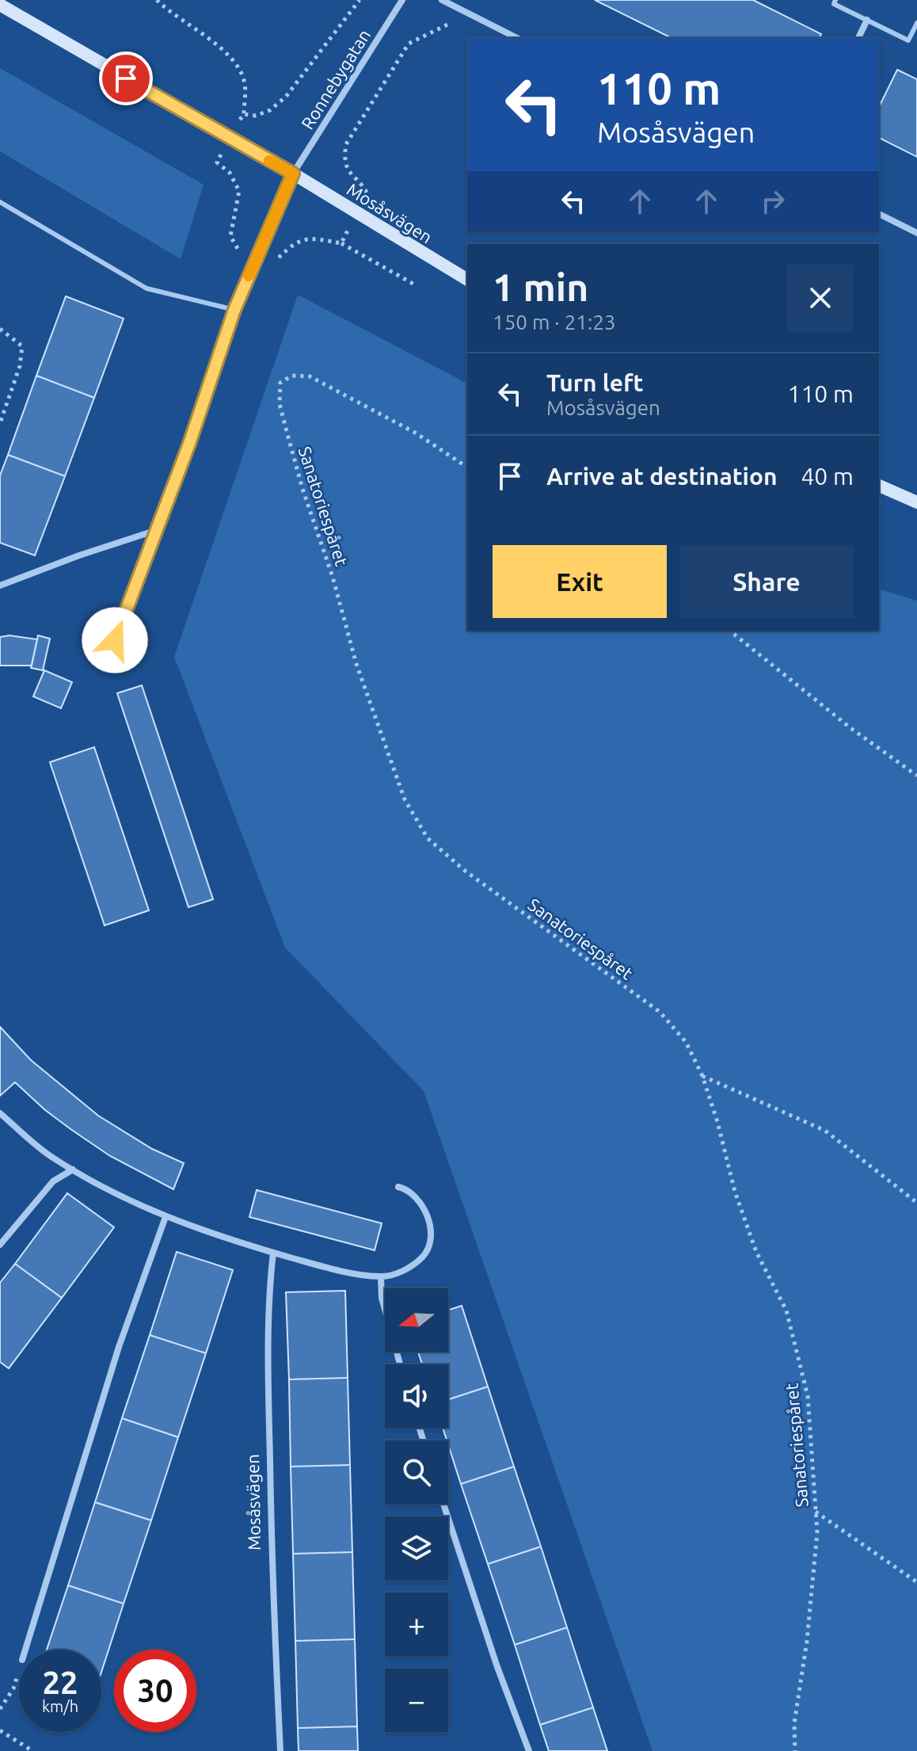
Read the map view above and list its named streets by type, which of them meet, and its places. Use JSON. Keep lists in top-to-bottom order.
{
  "streets": {
    "main road": ["Mosåsvägen"],
    "street": ["Ronnebygatan"],
    "path": ["Sanatoriespåret"]
  },
  "crossings": [
    ["Ronnebygatan", "Mosåsvägen"]
  ],
  "north": "left",
  "page": {
    "turn": ["110 m", "Mosåsvägen"],
    "heading": ["1 min", "150 m · 21:23"],
    "list": [
      {
        "name": "Turn left",
        "note": "Mosåsvägen",
        "value": "110 m"
      },
      {
        "name": "Arrive at destination",
        "value": "40 m"
      }
    ],
    "buttons": ["Exit", "Share"],
    "map_buttons": ["+", "−"],
    "speed": "22 km/h",
    "limit": "30"
  }
}
